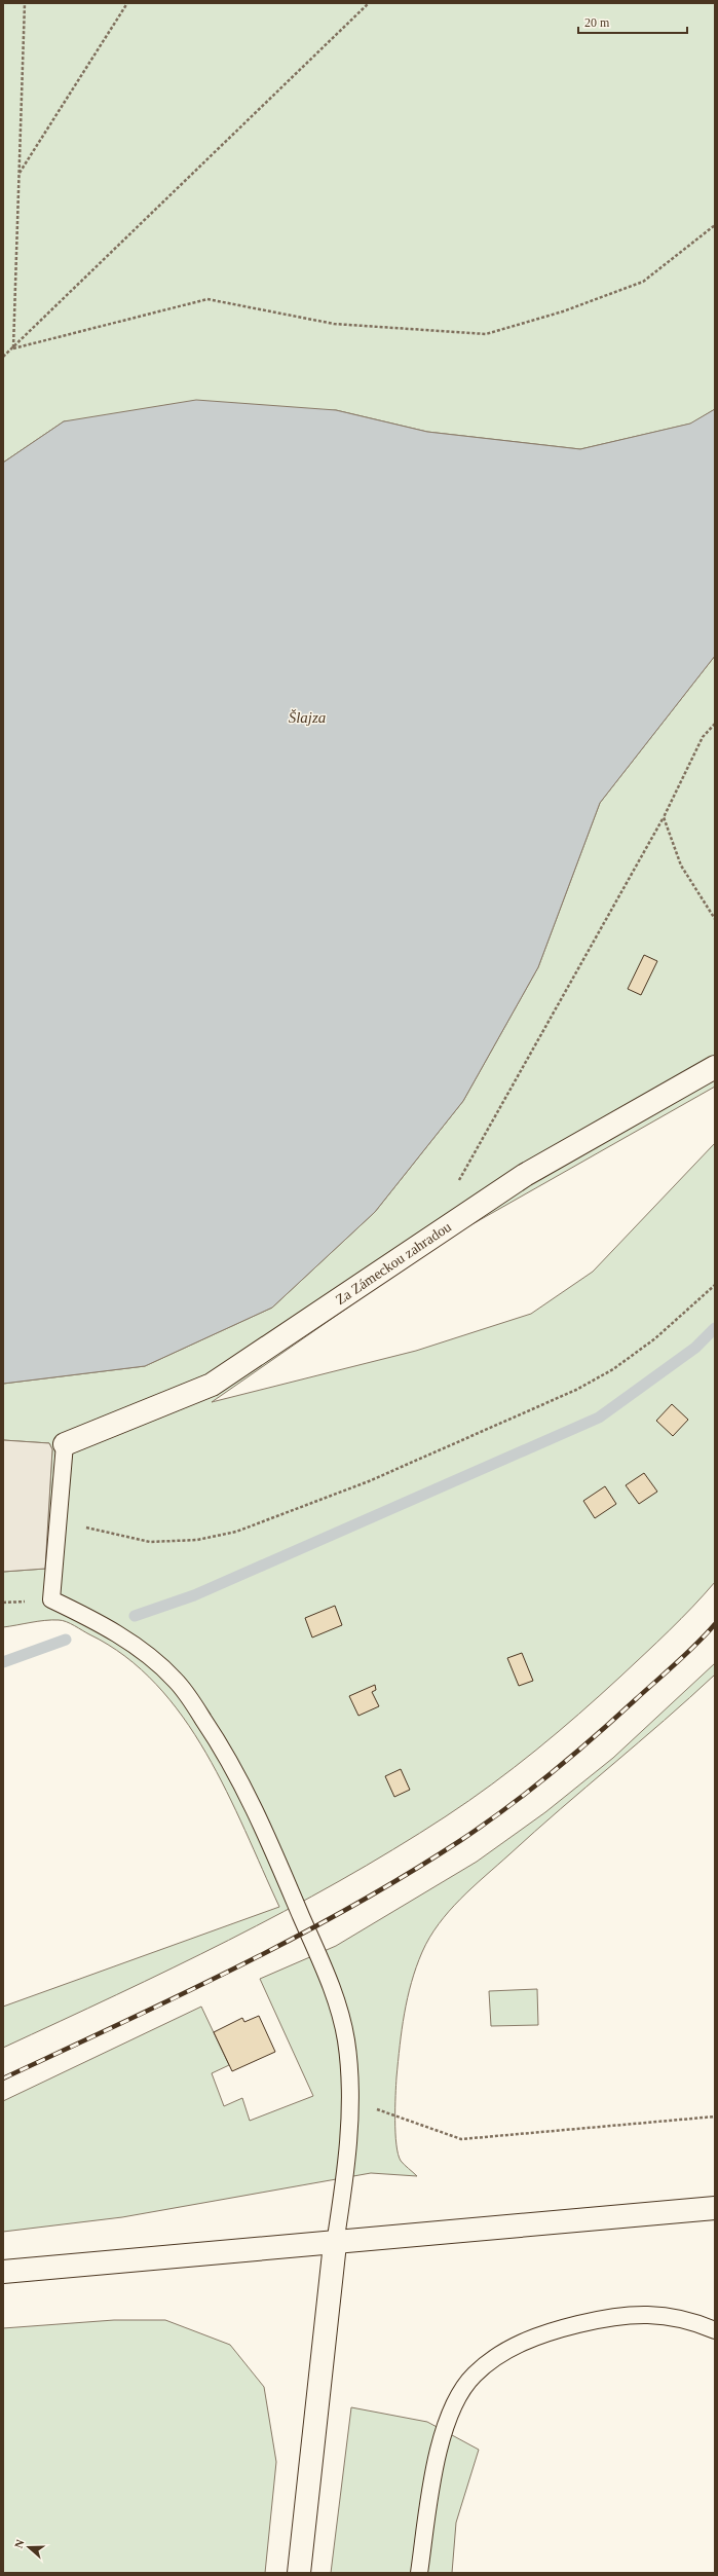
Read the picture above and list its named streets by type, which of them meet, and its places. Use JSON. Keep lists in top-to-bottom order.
{
  "streets": {
    "main road": ["Za Zámeckou zahradou"]
  },
  "water": ["Šlajza"],
  "scale_bar": "20 m",
  "north": "left"
}
